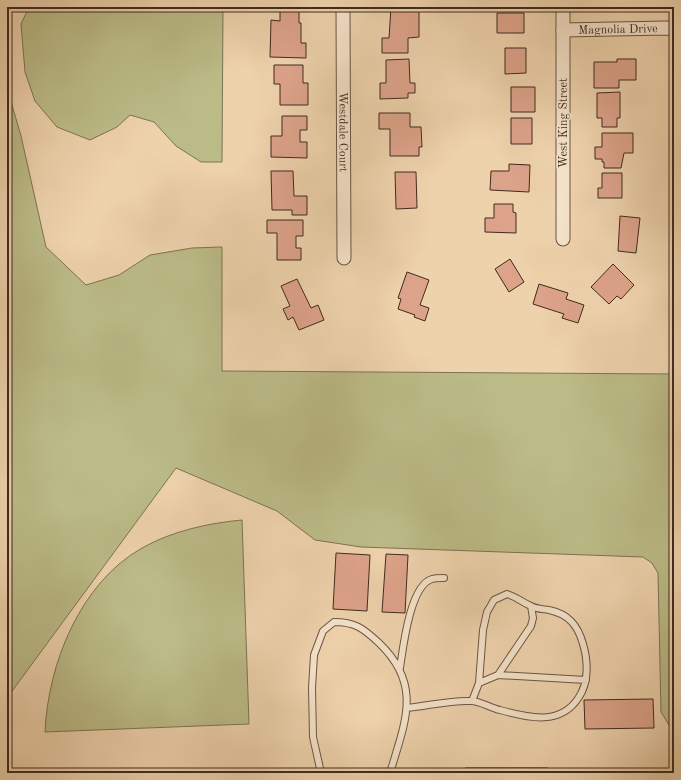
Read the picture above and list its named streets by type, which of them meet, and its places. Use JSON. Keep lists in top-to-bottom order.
{
  "streets": {
    "street": ["Magnolia Drive", "West King Street", "Westdale Court"]
  },
  "crossings": [
    ["Magnolia Drive", "West King Street"]
  ]
}
